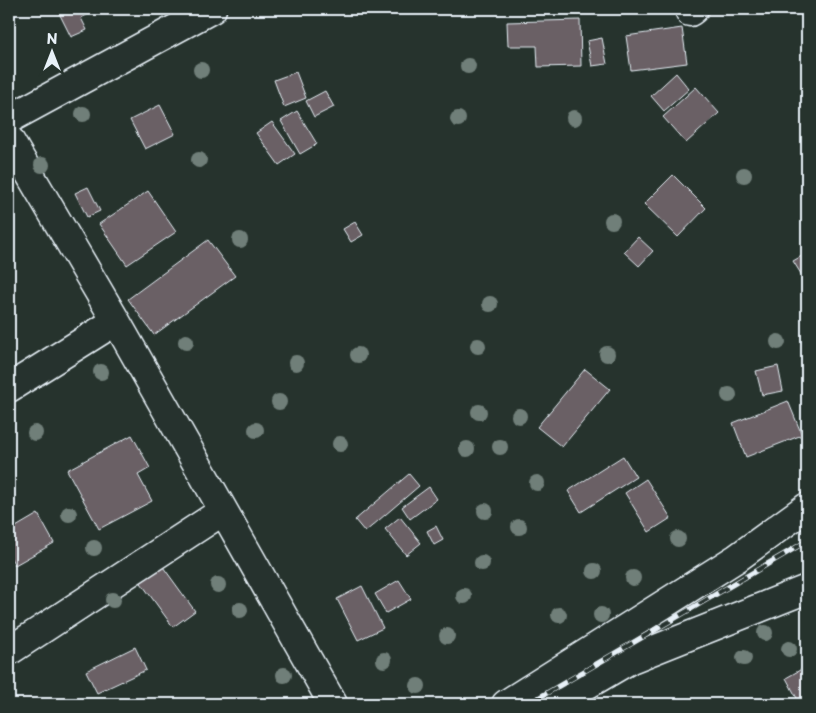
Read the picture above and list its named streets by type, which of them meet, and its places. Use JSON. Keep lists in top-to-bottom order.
{
  "north": "top"
}
